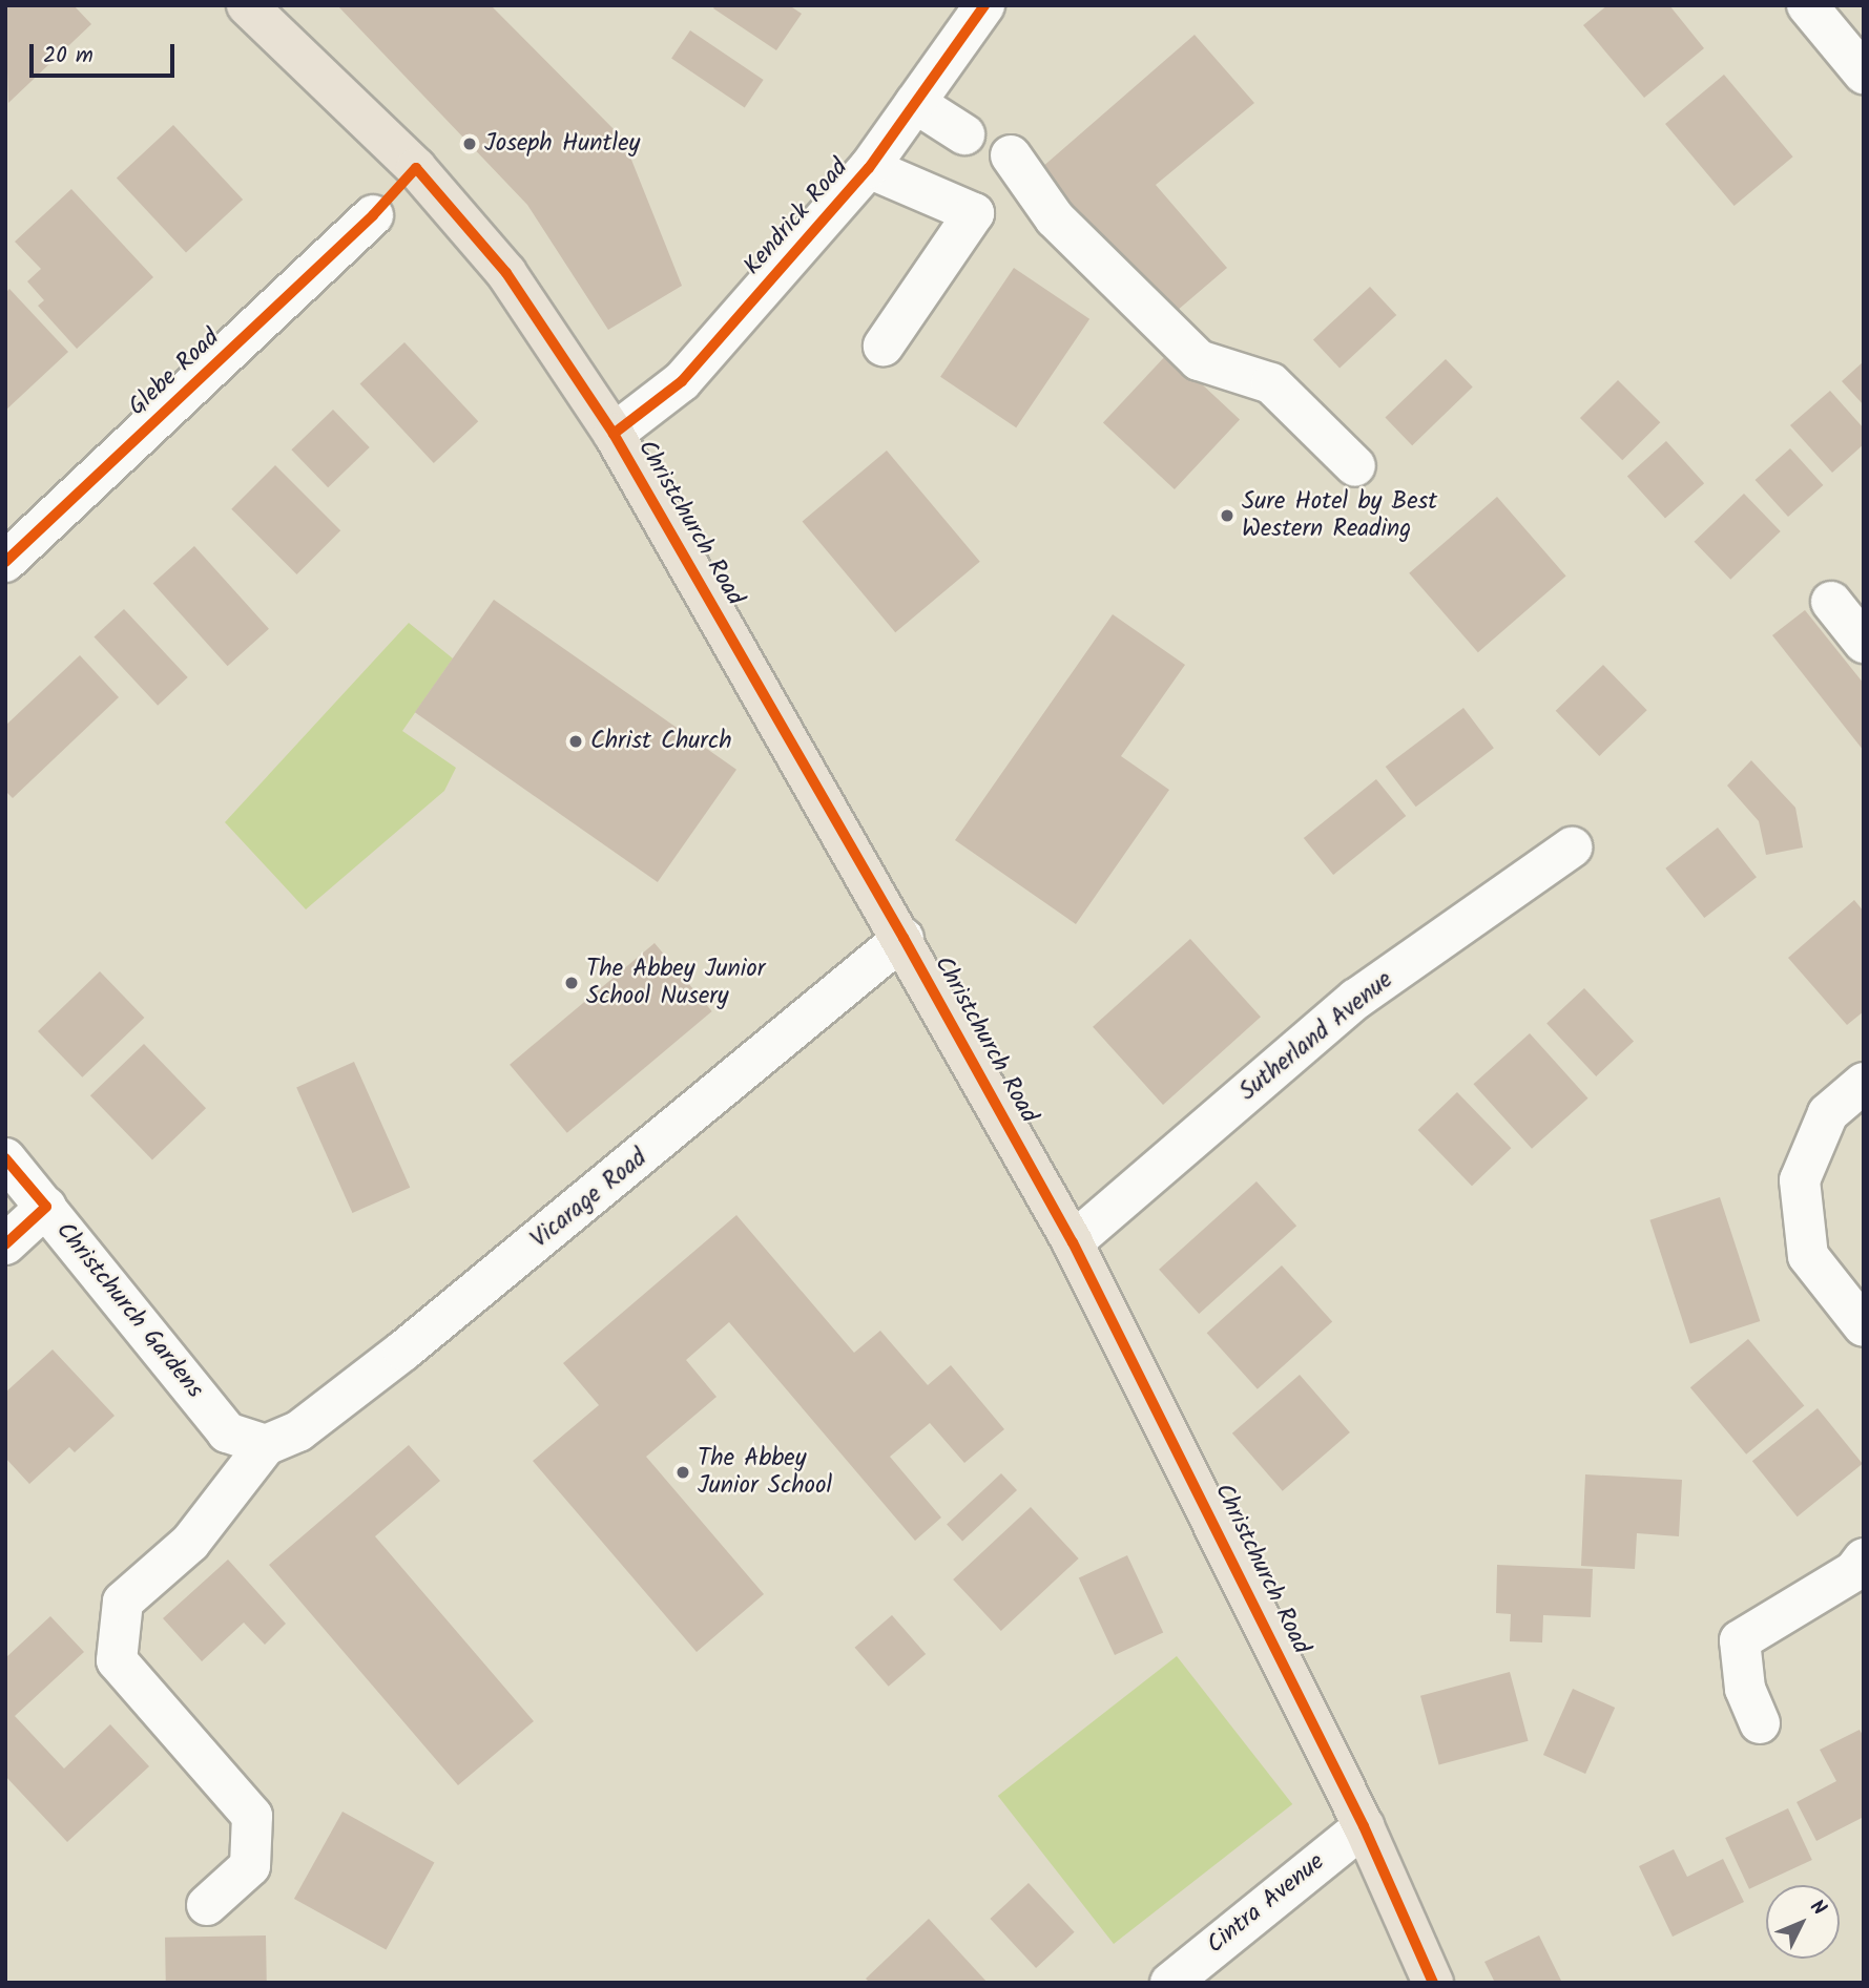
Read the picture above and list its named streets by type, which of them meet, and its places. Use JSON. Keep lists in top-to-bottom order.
{
  "streets": {
    "main road": ["Christchurch Road"],
    "street": [
      "Kendrick Road",
      "Glebe Road",
      "Sutherland Avenue",
      "Vicarage Road",
      "Christchurch Gardens",
      "Cintra Avenue"
    ]
  },
  "crossings": [
    ["Kendrick Road", "Christchurch Road"],
    ["Christchurch Road", "Sutherland Avenue"],
    ["Christchurch Road", "Vicarage Road"],
    ["Christchurch Road", "Cintra Avenue"],
    ["Vicarage Road", "Christchurch Gardens"]
  ],
  "places": [
    "Joseph Huntley",
    "Sure Hotel by Best Western Reading",
    "Christ Church",
    "The Abbey Junior School Nusery",
    "The Abbey Junior School"
  ],
  "scale_bar": "20 m",
  "north": "top right"
}
